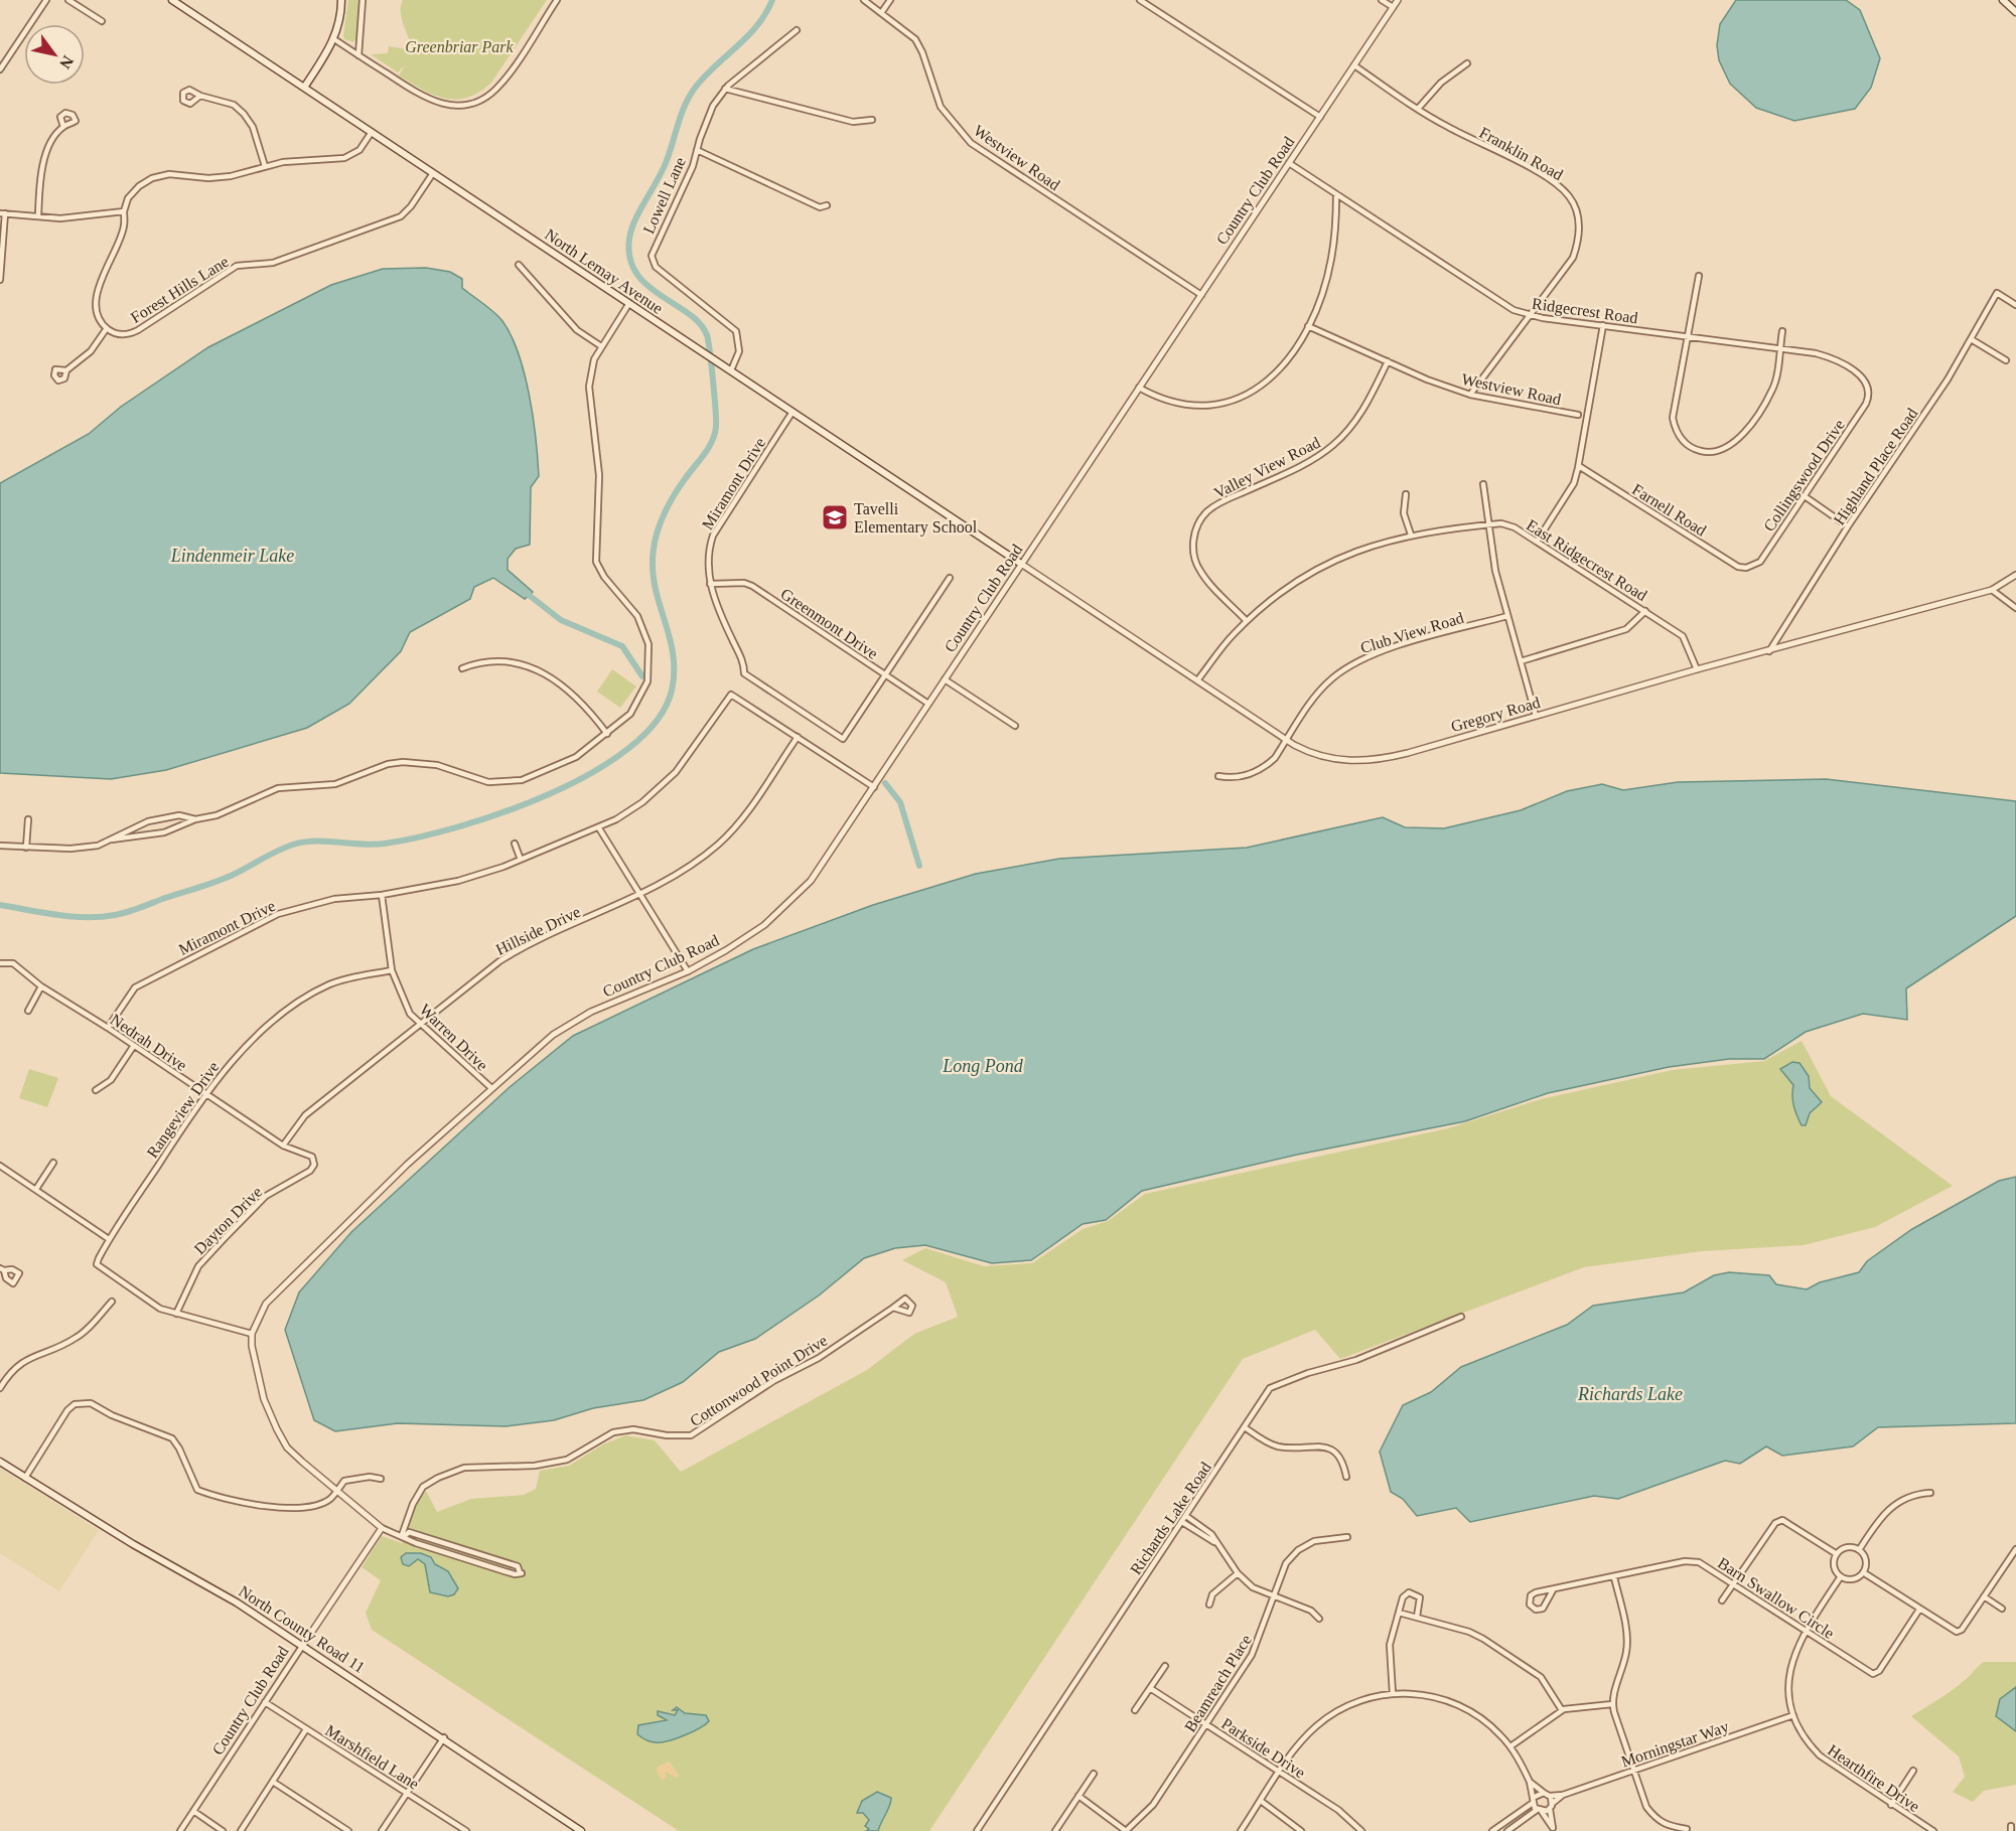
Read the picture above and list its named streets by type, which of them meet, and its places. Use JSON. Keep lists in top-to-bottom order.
{
  "streets": {
    "main road": ["North Lemay Avenue", "North County Road 11"],
    "street": [
      "Franklin Road",
      "Westview Road",
      "Country Club Road",
      "Lowell Lane",
      "Forest Hills Lane",
      "Ridgecrest Road",
      "Highland Place Road",
      "Valley View Road",
      "Collingswood Drive",
      "Miramont Drive",
      "Farnell Road",
      "East Ridgecrest Road",
      "Greenmont Drive",
      "Club View Road",
      "Gregory Road",
      "Hillside Drive",
      "Warren Drive",
      "Nedrah Drive",
      "Rangeview Drive",
      "Dayton Drive",
      "Cottonwood Point Drive",
      "Richards Lake Road",
      "Barn Swallow Circle",
      "Beamreach Place",
      "Morningstar Way",
      "Parkside Drive",
      "Marshfield Lane",
      "Hearthfire Drive"
    ]
  },
  "crossings": [
    ["Franklin Road", "Westview Road"],
    ["Franklin Road", "Country Club Road"],
    ["Franklin Road", "Ridgecrest Road"],
    ["Westview Road", "Country Club Road"],
    ["Westview Road", "Valley View Road"],
    ["Country Club Road", "North Lemay Avenue"],
    ["Country Club Road", "Ridgecrest Road"],
    ["Country Club Road", "Greenmont Drive"],
    ["Country Club Road", "Gregory Road"],
    ["Country Club Road", "Warren Drive"],
    ["Country Club Road", "North County Road 11"],
    ["Country Club Road", "Marshfield Lane"],
    ["Lowell Lane", "North Lemay Avenue"],
    ["North Lemay Avenue", "Forest Hills Lane"],
    ["North Lemay Avenue", "Miramont Drive"],
    ["North Lemay Avenue", "Gregory Road"],
    ["Ridgecrest Road", "Collingswood Drive"],
    ["Highland Place Road", "Gregory Road"],
    ["Valley View Road", "East Ridgecrest Road"],
    ["Collingswood Drive", "Farnell Road"],
    ["Miramont Drive", "Greenmont Drive"],
    ["Miramont Drive", "Hillside Drive"],
    ["Miramont Drive", "Warren Drive"],
    ["Miramont Drive", "Nedrah Drive"],
    ["East Ridgecrest Road", "Gregory Road"],
    ["Club View Road", "Gregory Road"],
    ["Hillside Drive", "Warren Drive"],
    ["Hillside Drive", "Nedrah Drive"],
    ["Hillside Drive", "Dayton Drive"],
    ["Warren Drive", "Rangeview Drive"],
    ["Nedrah Drive", "Rangeview Drive"],
    ["Nedrah Drive", "Dayton Drive"],
    ["Rangeview Drive", "Dayton Drive"],
    ["Barn Swallow Circle", "Hearthfire Drive"],
    ["Beamreach Place", "Parkside Drive"],
    ["Morningstar Way", "Hearthfire Drive"]
  ],
  "water": ["Lindenmeir Lake", "Long Pond", "Richards Lake"],
  "parks": ["Greenbriar Park"],
  "places": {
    "school or university": ["Tavelli Elementary School"]
  },
  "north": "bottom right"
}
